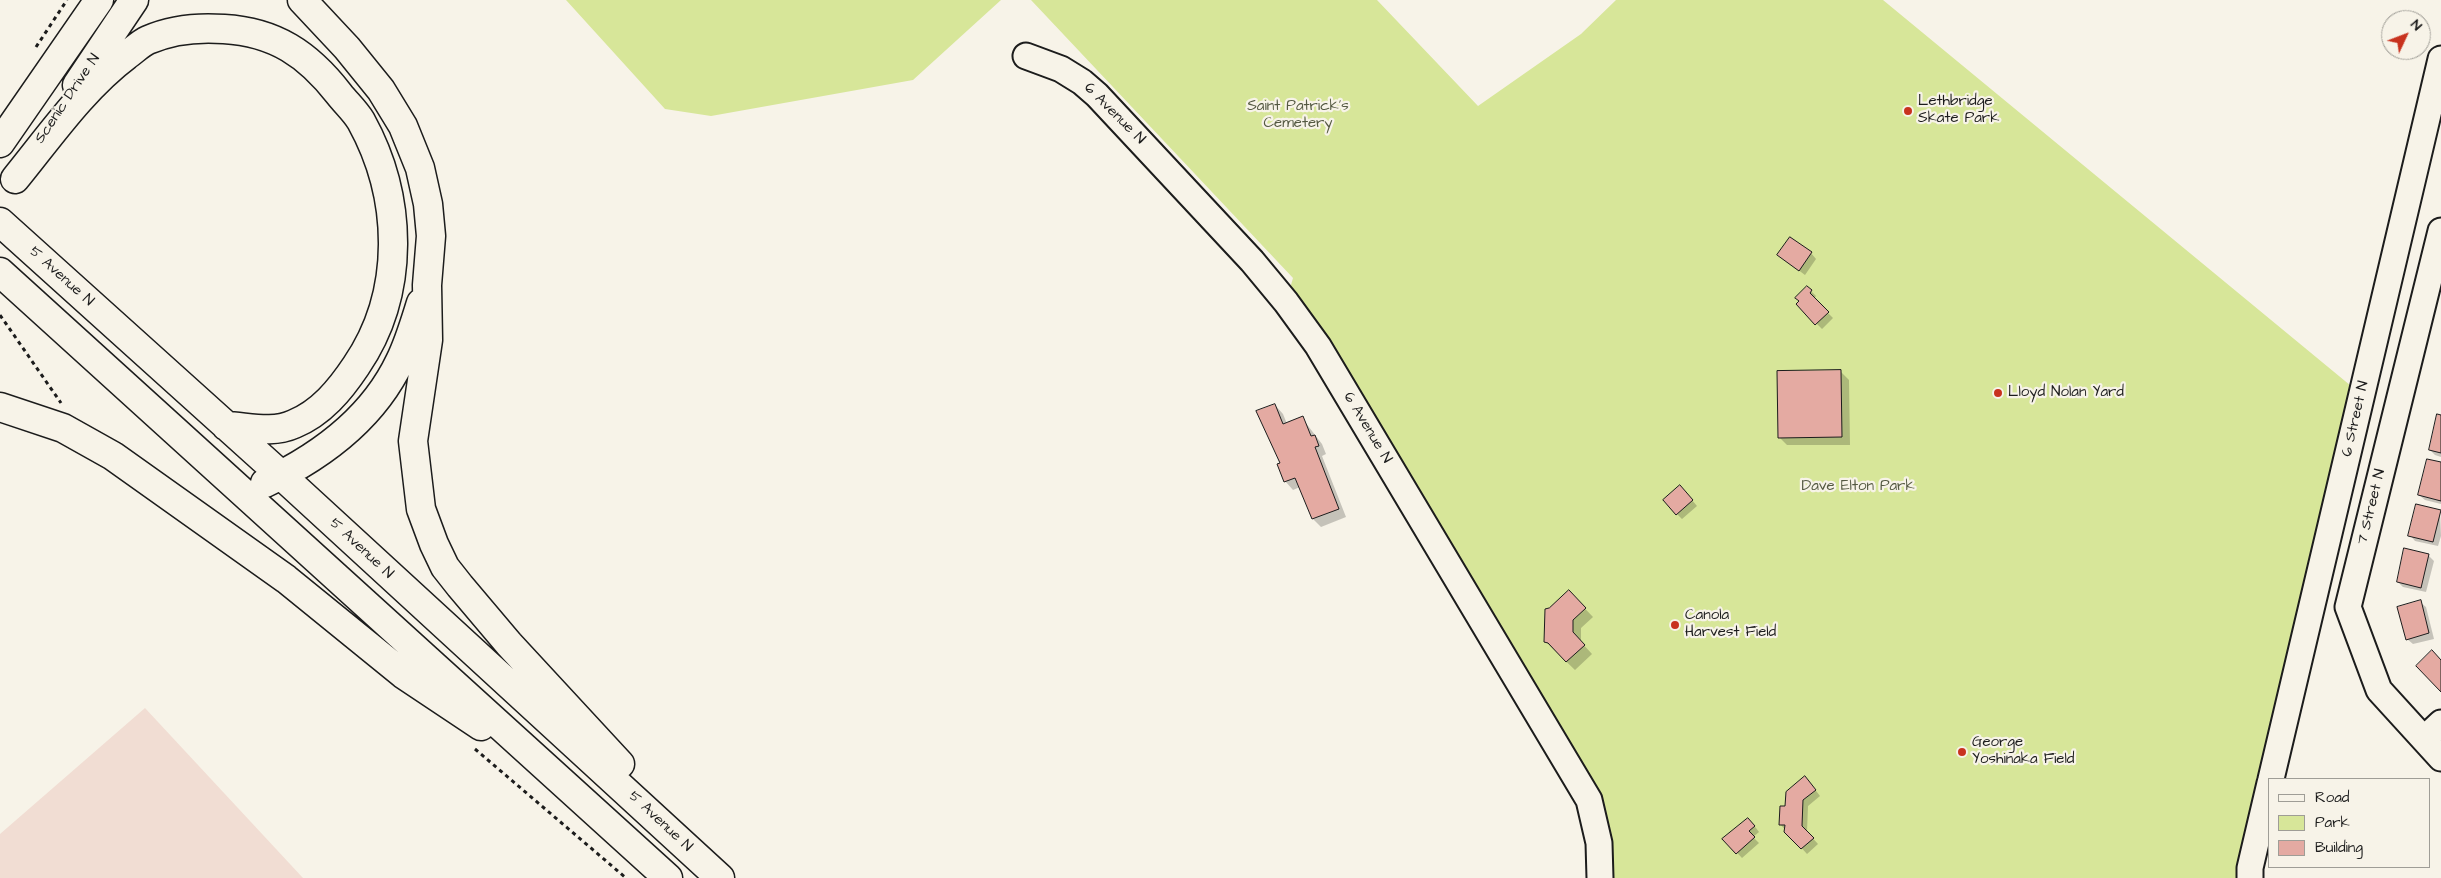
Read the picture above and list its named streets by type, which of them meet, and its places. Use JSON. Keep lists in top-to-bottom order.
{
  "streets": {
    "main road": ["Scenic Drive N", "5 Avenue N"],
    "street": ["6 Avenue N", "6 Street N", "7 Street N"]
  },
  "parks": ["Saint Patrick's Cemetery", "Dave Elton Park"],
  "places": [
    "Lethbridge Skate Park",
    "Lloyd Nolan Yard",
    "Canola Harvest Field",
    "George Yoshinaka Field"
  ],
  "legend": ["Road", "Park", "Building"],
  "north": "top right"
}
